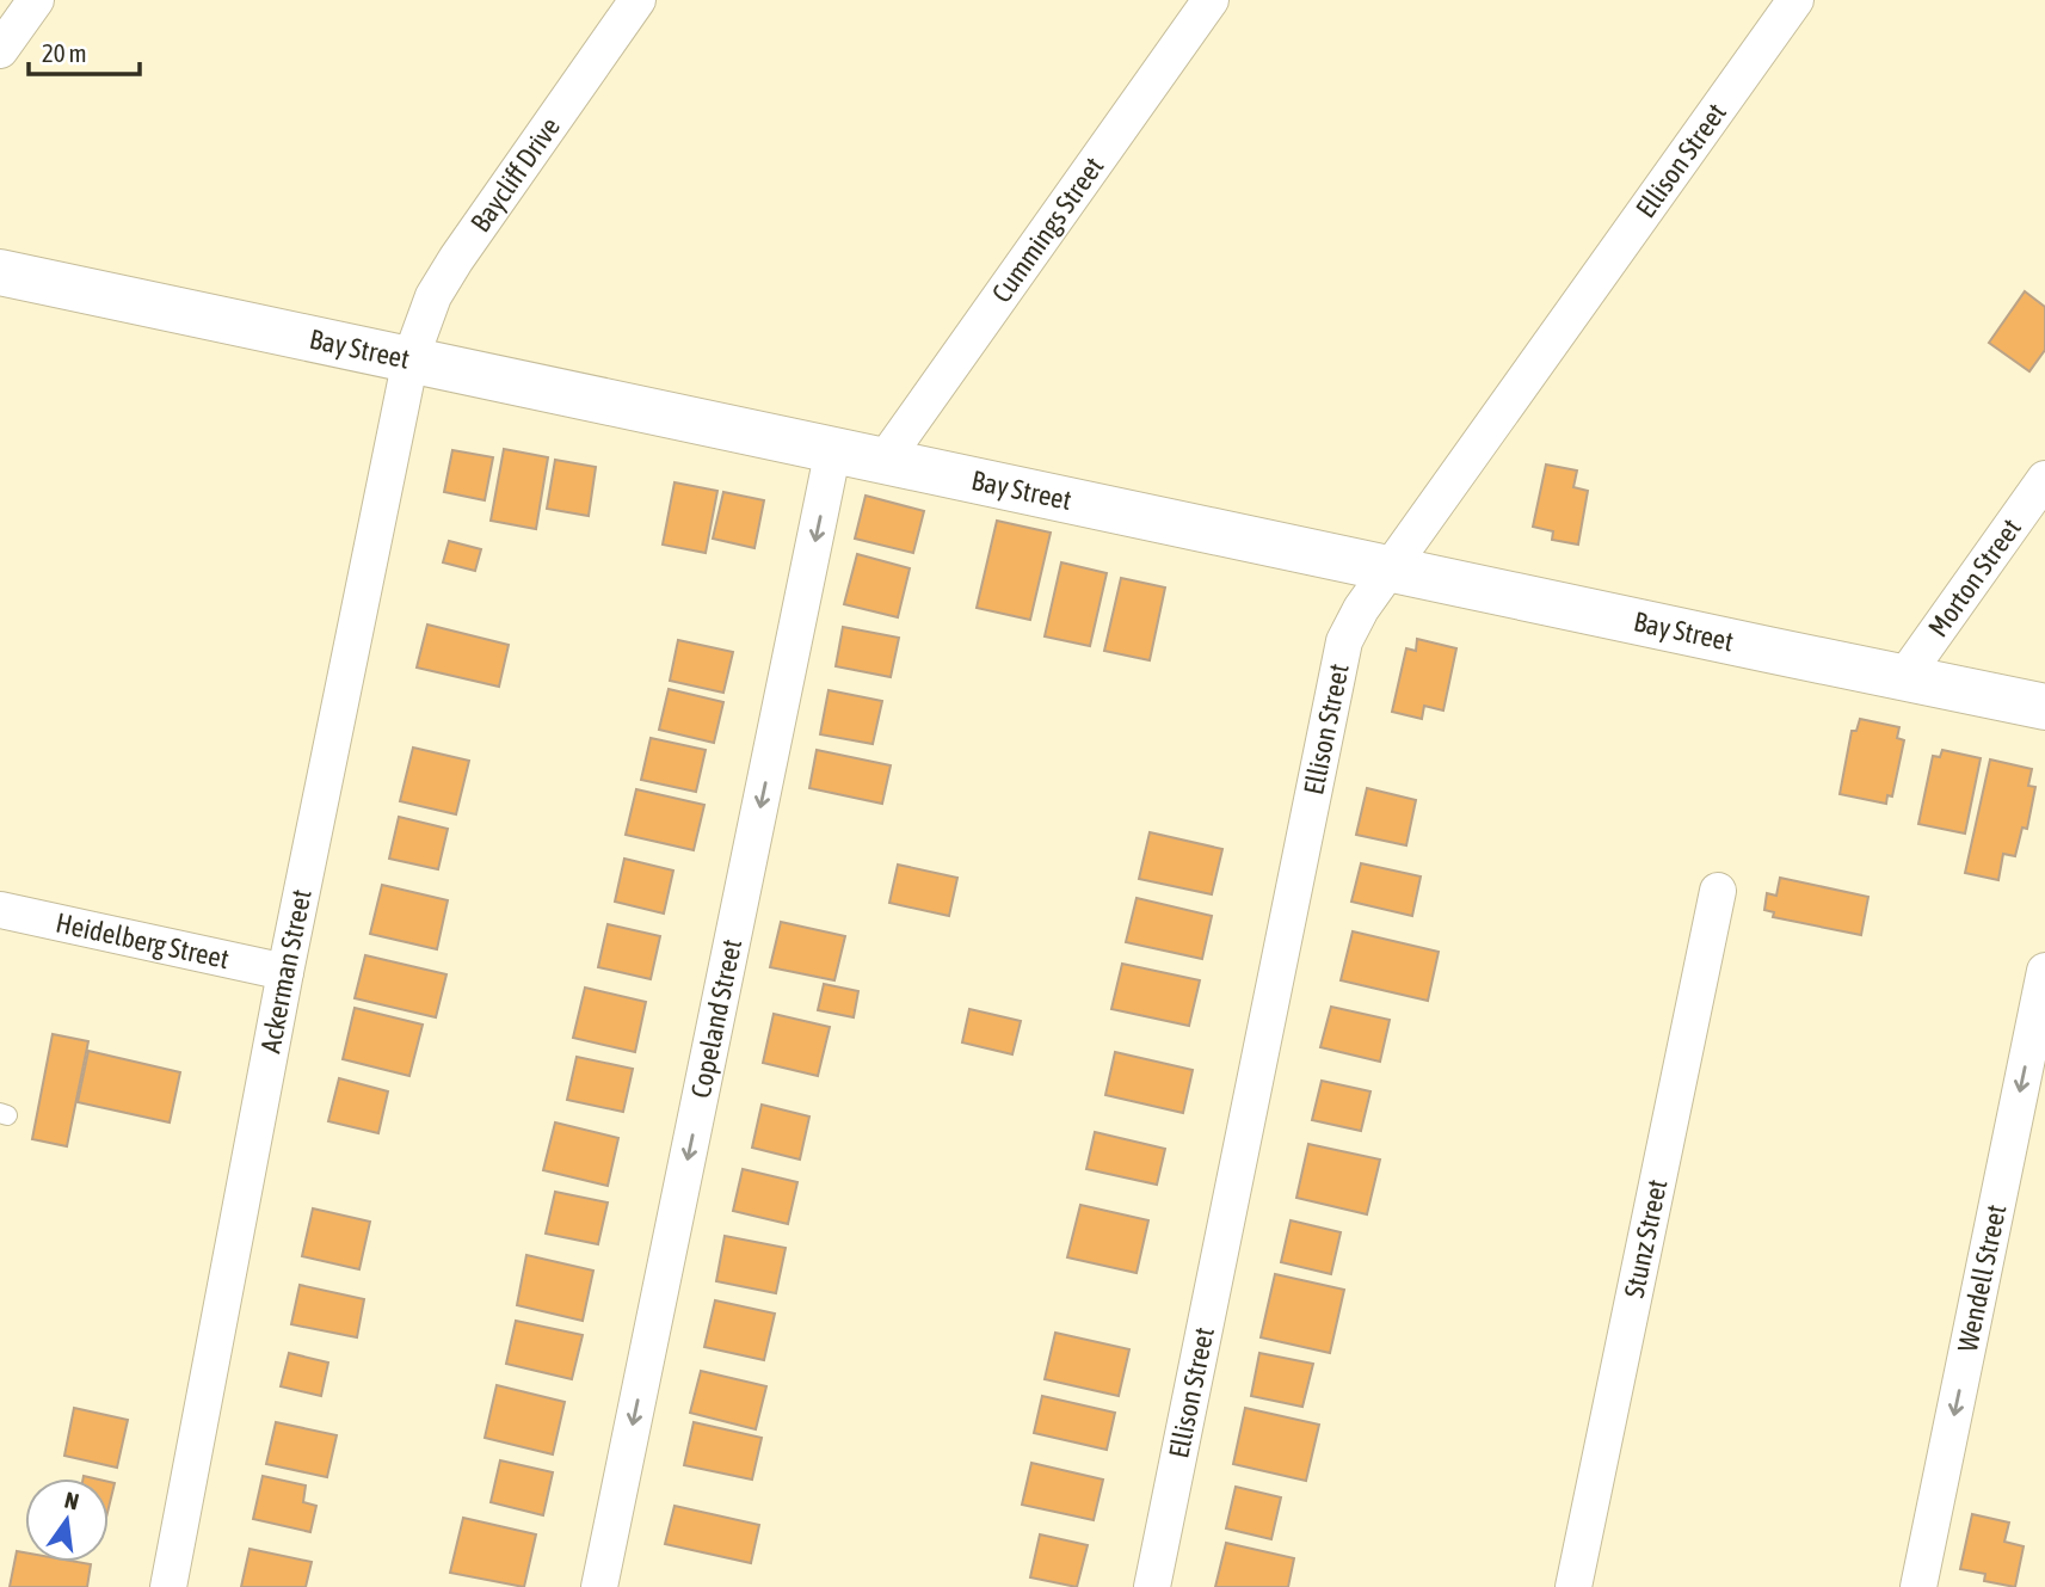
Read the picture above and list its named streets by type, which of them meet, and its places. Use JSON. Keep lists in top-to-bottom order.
{
  "streets": {
    "street": [
      "Ellison Street",
      "Baycliff Drive",
      "Cummings Street",
      "Bay Street",
      "Morton Street",
      "Heidelberg Street",
      "Ackerman Street",
      "Copeland Street",
      "Stunz Street",
      "Wendell Street"
    ]
  },
  "crossings": [
    ["Ellison Street", "Bay Street"],
    ["Baycliff Drive", "Bay Street"],
    ["Baycliff Drive", "Ackerman Street"],
    ["Cummings Street", "Bay Street"],
    ["Bay Street", "Morton Street"],
    ["Bay Street", "Ackerman Street"],
    ["Bay Street", "Copeland Street"],
    ["Heidelberg Street", "Ackerman Street"]
  ],
  "one_way": ["Copeland Street", "Wendell Street"],
  "scale_bar": "20 m",
  "north": "top"
}
